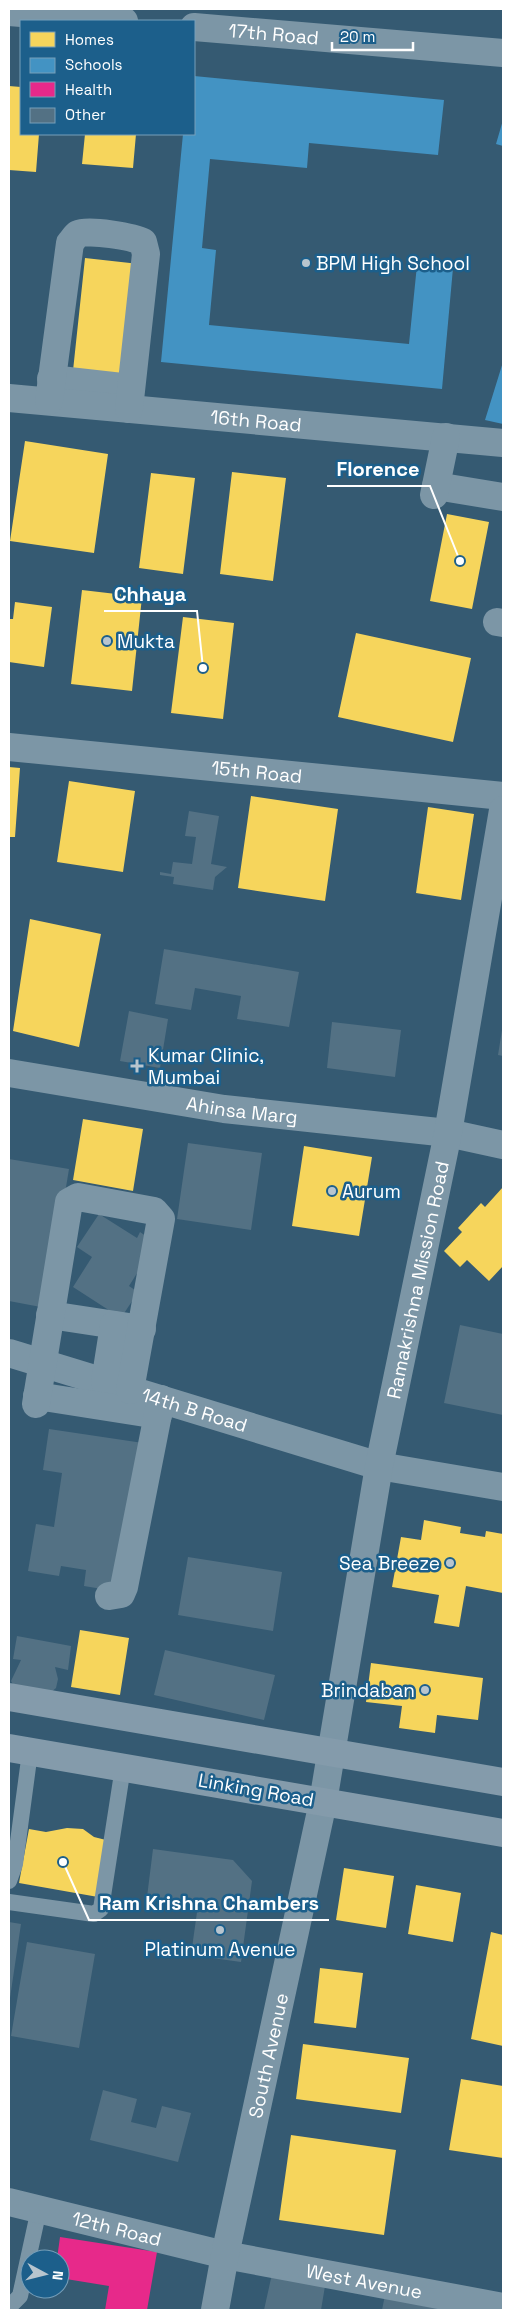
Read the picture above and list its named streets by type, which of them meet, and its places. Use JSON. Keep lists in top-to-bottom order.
{
  "streets": {
    "main road": ["Linking Road"],
    "street": [
      "17th Road",
      "16th Road",
      "15th Road",
      "Ahinsa Marg",
      "Ramakrishna Mission Road",
      "14th B Road",
      "South Avenue",
      "12th Road",
      "West Avenue"
    ]
  },
  "crossings": [
    ["Ahinsa Marg", "Ramakrishna Mission Road"],
    ["Ramakrishna Mission Road", "14th B Road"],
    ["Ramakrishna Mission Road", "South Avenue"],
    ["Linking Road", "South Avenue"],
    ["South Avenue", "12th Road"],
    ["South Avenue", "West Avenue"],
    ["12th Road", "West Avenue"]
  ],
  "places": {
    "other": [
      "BPM High School",
      "Florence",
      "Mukta",
      "Chhaya",
      "Aurum",
      "Sea Breeze",
      "Brindaban",
      "Ram Krishna Chambers",
      "Platinum Avenue"
    ],
    "health": ["Kumar Clinic, Mumbai"]
  },
  "legend": [
    "Homes",
    "Schools",
    "Health",
    "Other"
  ],
  "scale_bar": "20 m",
  "north": "right"
}
